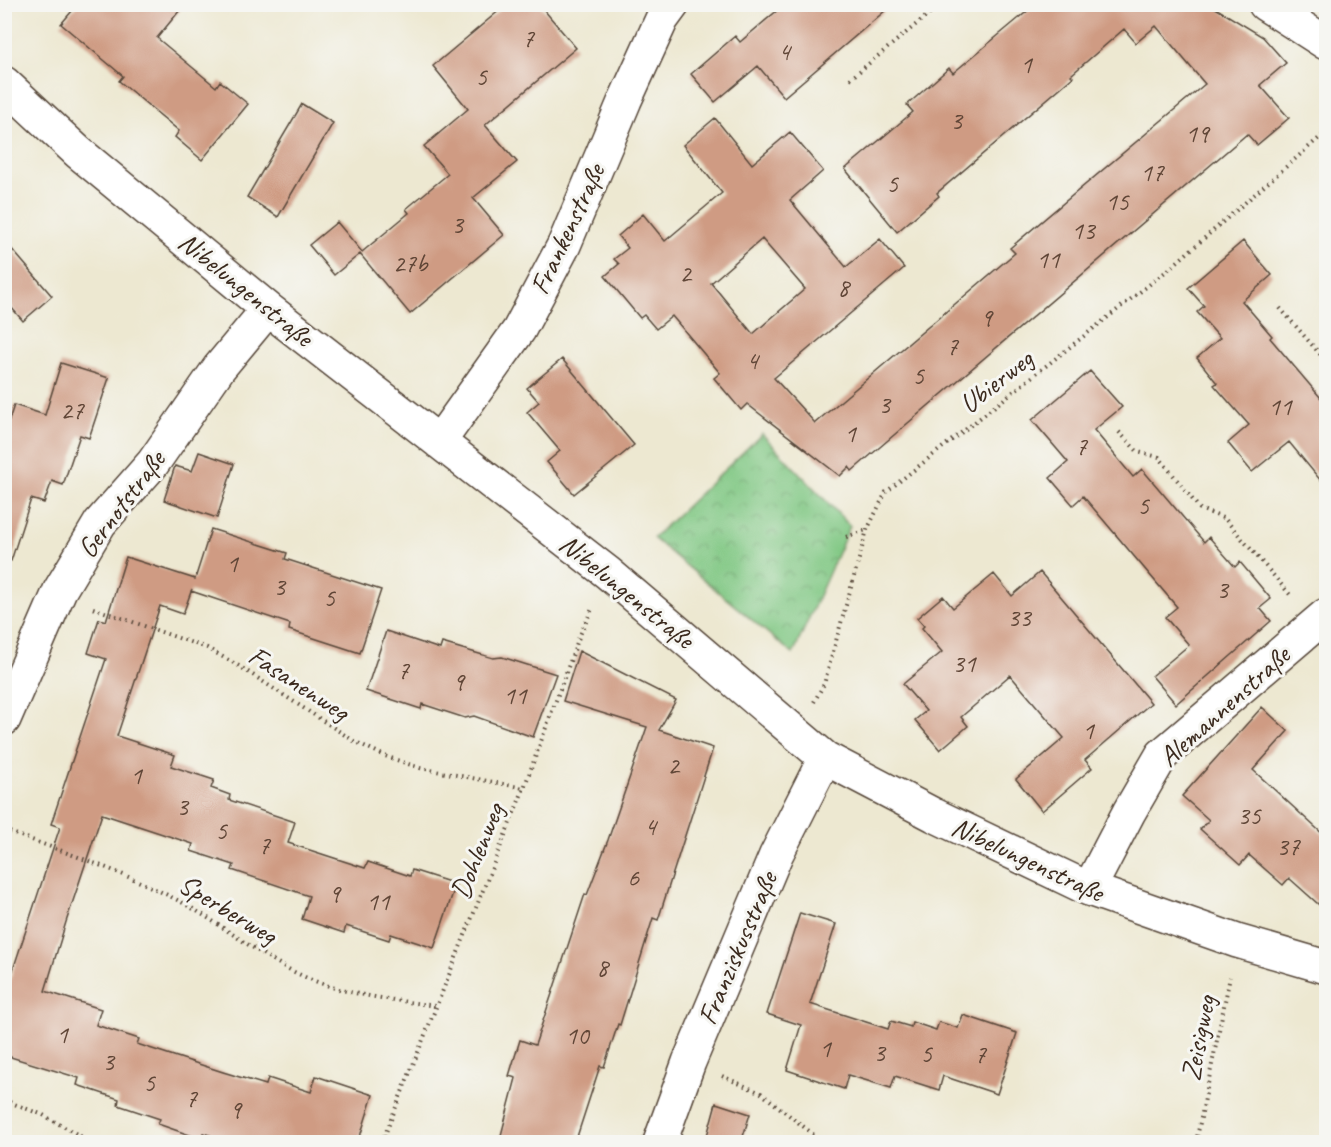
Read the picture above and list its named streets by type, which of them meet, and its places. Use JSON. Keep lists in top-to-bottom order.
{
  "streets": {
    "street": [
      "Frankenstraße",
      "Nibelungenstraße",
      "Gernotstraße",
      "Alemannenstraße",
      "Franziskusstraße"
    ],
    "path": [
      "Ubierweg",
      "Fasanenweg",
      "Dohlenweg",
      "Sperberweg",
      "Zeisigweg"
    ]
  },
  "crossings": [
    ["Frankenstraße", "Nibelungenstraße"],
    ["Nibelungenstraße", "Ubierweg"],
    ["Nibelungenstraße", "Gernotstraße"],
    ["Nibelungenstraße", "Alemannenstraße"],
    ["Nibelungenstraße", "Dohlenweg"],
    ["Nibelungenstraße", "Franziskusstraße"],
    ["Nibelungenstraße", "Zeisigweg"],
    ["Gernotstraße", "Fasanenweg"],
    ["Fasanenweg", "Dohlenweg"],
    ["Dohlenweg", "Sperberweg"]
  ],
  "house_numbers": [
    "7",
    "4",
    "1",
    "5",
    "3",
    "19",
    "17",
    "5",
    "15",
    "3",
    "13",
    "11",
    "27b",
    "2",
    "8",
    "9",
    "7",
    "4",
    "5",
    "3",
    "11",
    "27",
    "1",
    "7",
    "5",
    "1",
    "3",
    "3",
    "5",
    "33",
    "31",
    "7",
    "9",
    "11",
    "1",
    "2",
    "1",
    "3",
    "35",
    "4",
    "5",
    "7",
    "37",
    "6",
    "9",
    "11",
    "8",
    "1",
    "10",
    "1",
    "3",
    "5",
    "7",
    "3",
    "5",
    "7",
    "9"
  ]
}
